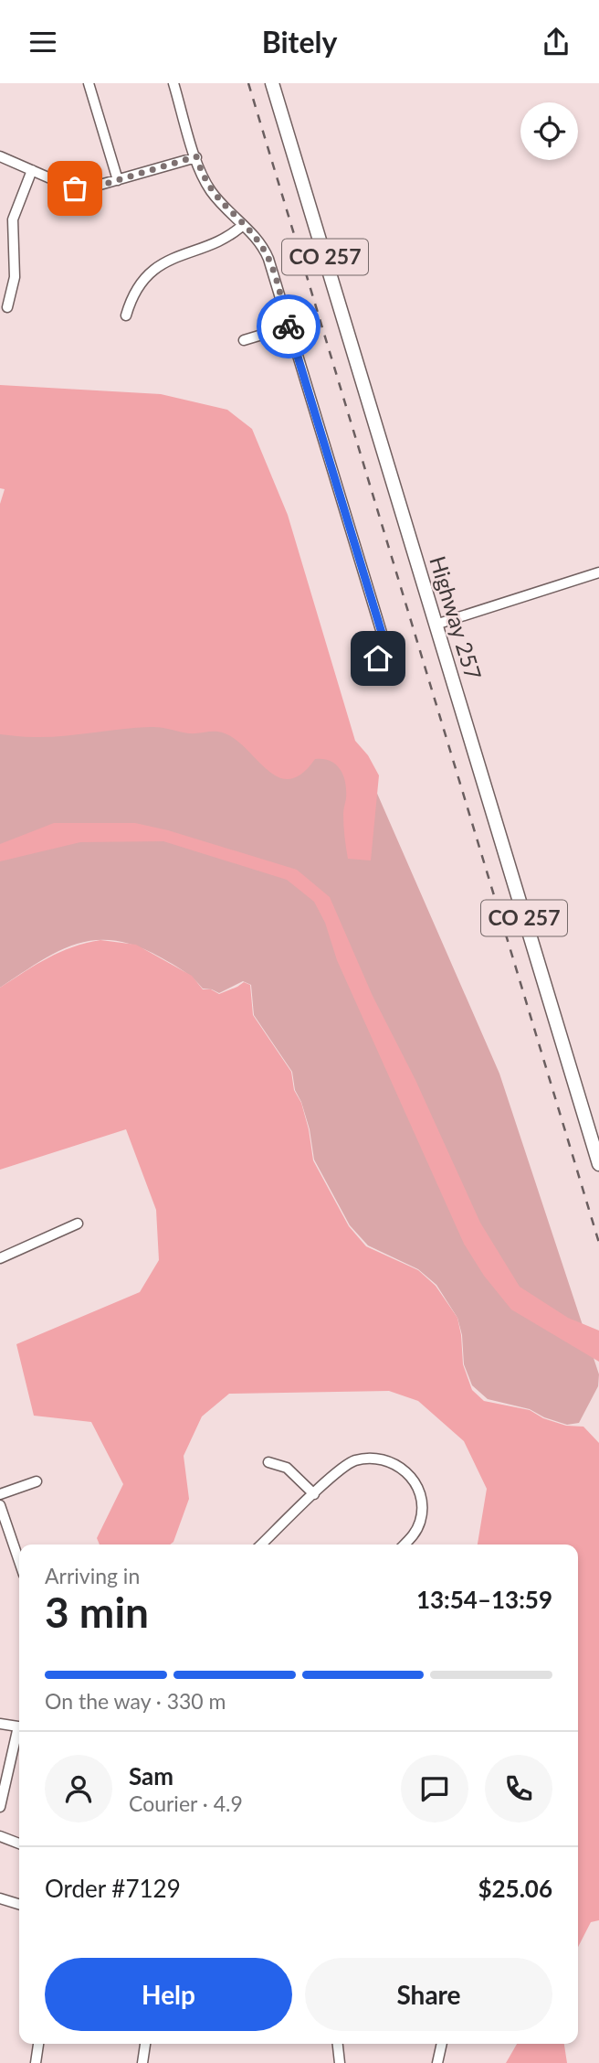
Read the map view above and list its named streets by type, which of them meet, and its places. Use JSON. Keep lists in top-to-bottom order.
{
  "streets": {
    "main road": ["CO 257", "Highway 257"]
  },
  "page": {
    "header": "Bitely",
    "heading": ["3 min", "Arriving in", "13:54–13:59"],
    "panel": [
      "Sam",
      "Courier · 4.9",
      "Order #7129",
      "$25.06"
    ],
    "bar": "On the way · 330 m",
    "buttons": ["Help", "Share"]
  }
}
